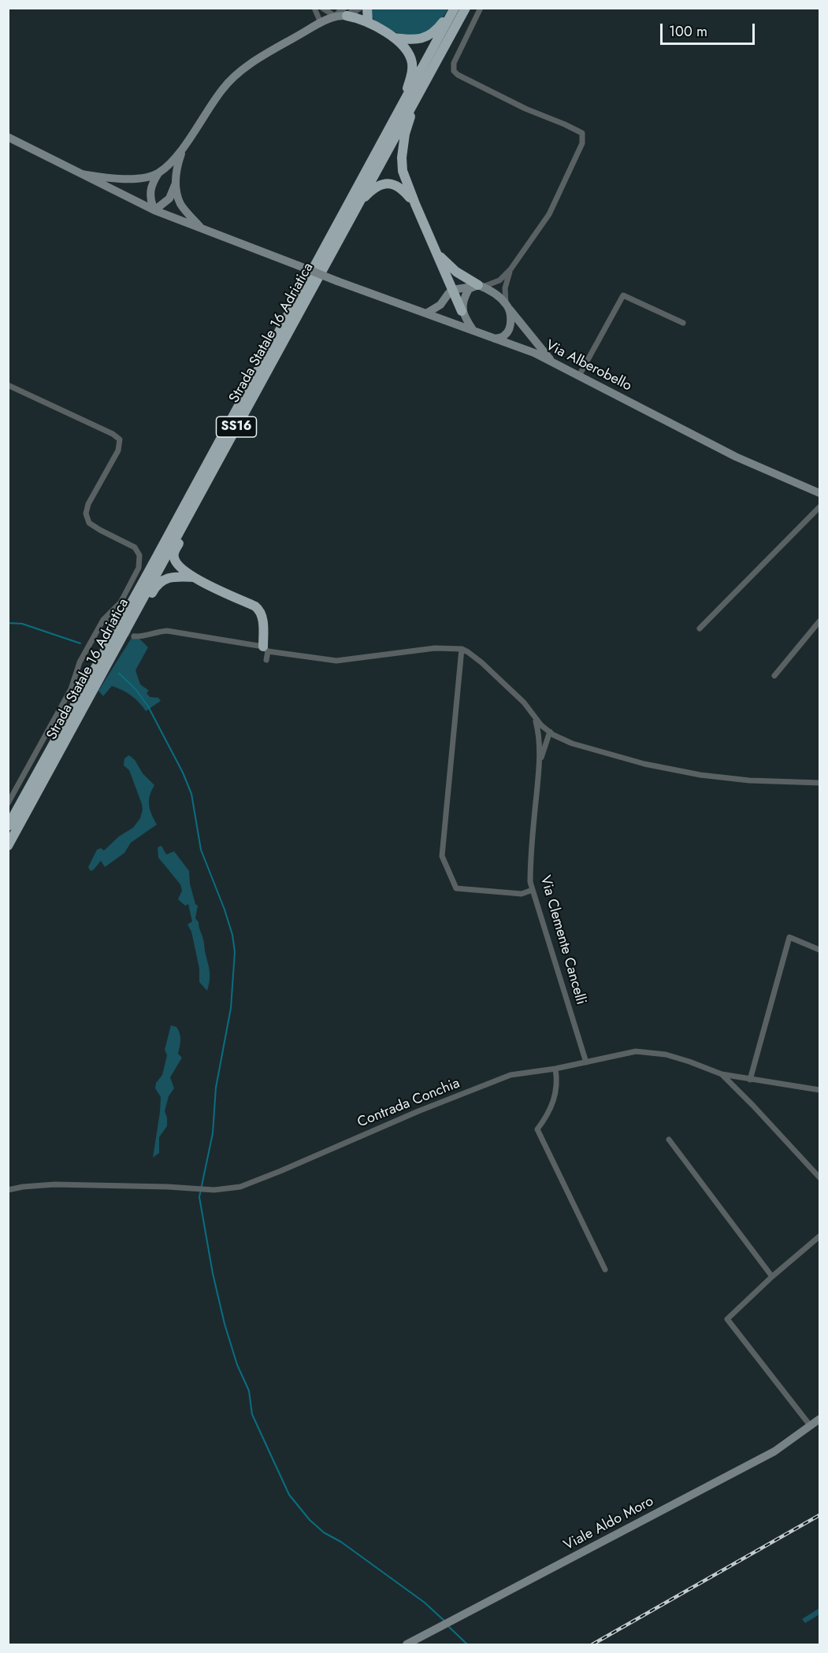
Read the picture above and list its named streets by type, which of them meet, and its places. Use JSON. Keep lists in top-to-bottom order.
{
  "streets": {
    "highway": ["Strada Statale 16 Adriatica", "SS16"],
    "main road": ["Via Alberobello", "Viale Aldo Moro"],
    "street": ["Via Clemente Cancelli", "Contrada Conchia"]
  },
  "crossings": [
    ["Via Clemente Cancelli", "Contrada Conchia"]
  ],
  "scale_bar": "100 m"
}
